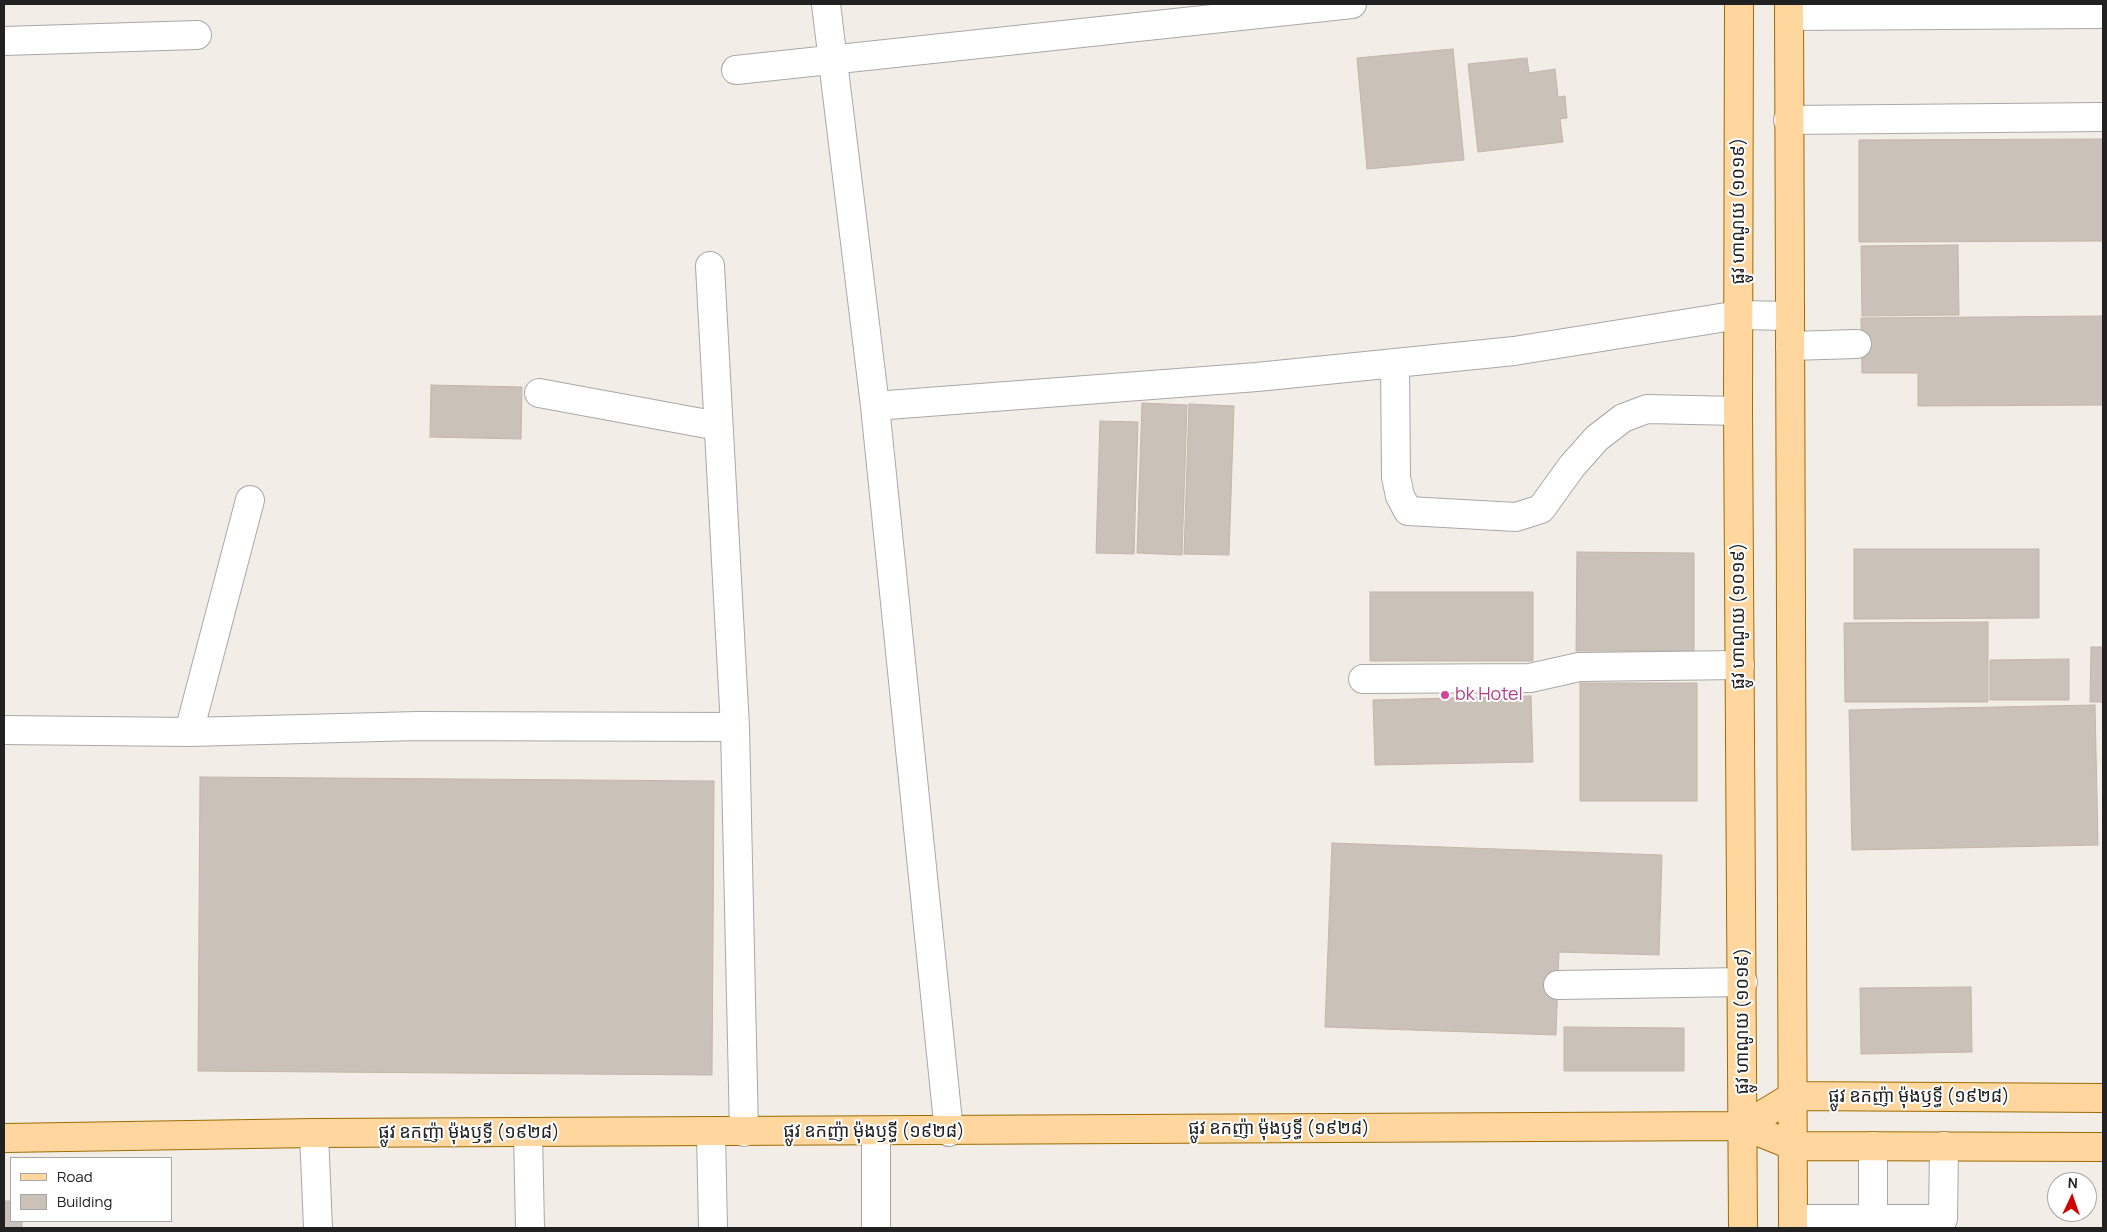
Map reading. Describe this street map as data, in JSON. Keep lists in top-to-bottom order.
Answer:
{
  "streets": {
    "main road": ["ផ្លូវ ហាណូយ (១០១៩)", "ផ្លូវ ឧកញ៉ា ម៉ុងឫទ្ធី (១៩២៨)"]
  },
  "crossings": [
    ["ផ្លូវ ហាណូយ (១០១៩)", "ផ្លូវ ឧកញ៉ា ម៉ុងឫទ្ធី (១៩២៨)"]
  ],
  "places": ["bk Hotel"],
  "legend": ["Road", "Building"],
  "north": "top"
}
